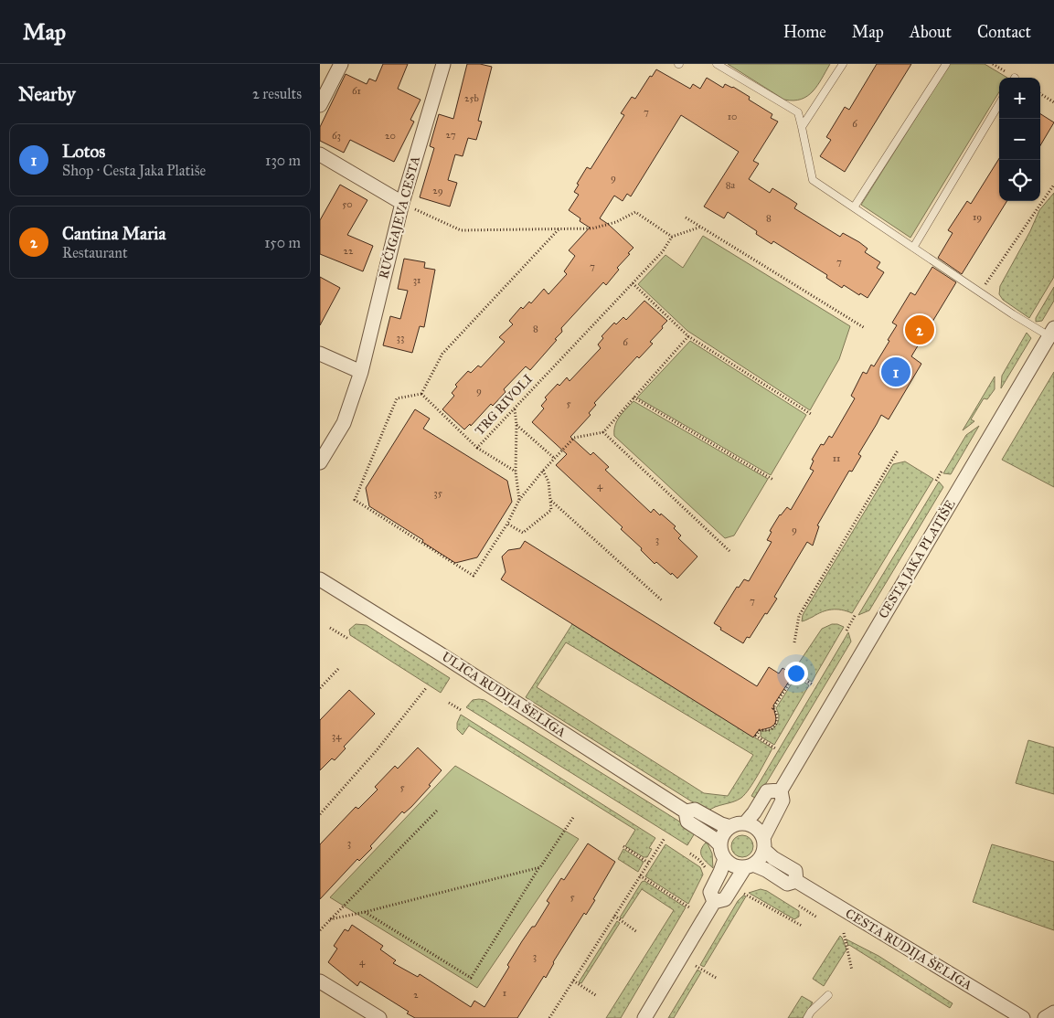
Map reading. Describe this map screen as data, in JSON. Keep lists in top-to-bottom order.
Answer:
{
  "streets": {
    "street": [
      "RUČIGAJEVA CESTA",
      "CESTA JAKA PLATIŠE",
      "ULICA RUDIJA ŠELIGA",
      "CESTA RUDIJA ŠELIGA"
    ],
    "path": ["TRG RIVOLI"]
  },
  "crossings": [
    ["CESTA JAKA PLATIŠE", "ULICA RUDIJA ŠELIGA"],
    ["CESTA JAKA PLATIŠE", "CESTA RUDIJA ŠELIGA"],
    ["ULICA RUDIJA ŠELIGA", "CESTA RUDIJA ŠELIGA"]
  ],
  "house_numbers": [
    "61",
    "25b",
    "7",
    "10",
    "6",
    "27",
    "63",
    "20",
    "9",
    "8a",
    "29",
    "50",
    "19",
    "8",
    "22",
    "7",
    "7",
    "31",
    "8",
    "33",
    "6",
    "9",
    "5",
    "11",
    "4",
    "35",
    "9",
    "3",
    "7",
    "34",
    "5",
    "3",
    "5",
    "3",
    "4",
    "1",
    "2"
  ],
  "page": {
    "header": "Map",
    "nav": [
      "Home",
      "Map",
      "About",
      "Contact"
    ],
    "heading": ["Nearby", "2 results"],
    "map_buttons": ["+", "−"],
    "list": [
      {
        "mark": "1",
        "name": "Lotos",
        "note": "Shop · Cesta Jaka Platiše",
        "value": "130 m"
      },
      {
        "mark": "2",
        "name": "Cantina Maria",
        "note": "Restaurant",
        "value": "150 m"
      }
    ],
    "pins": ["2", "1"]
  }
}
